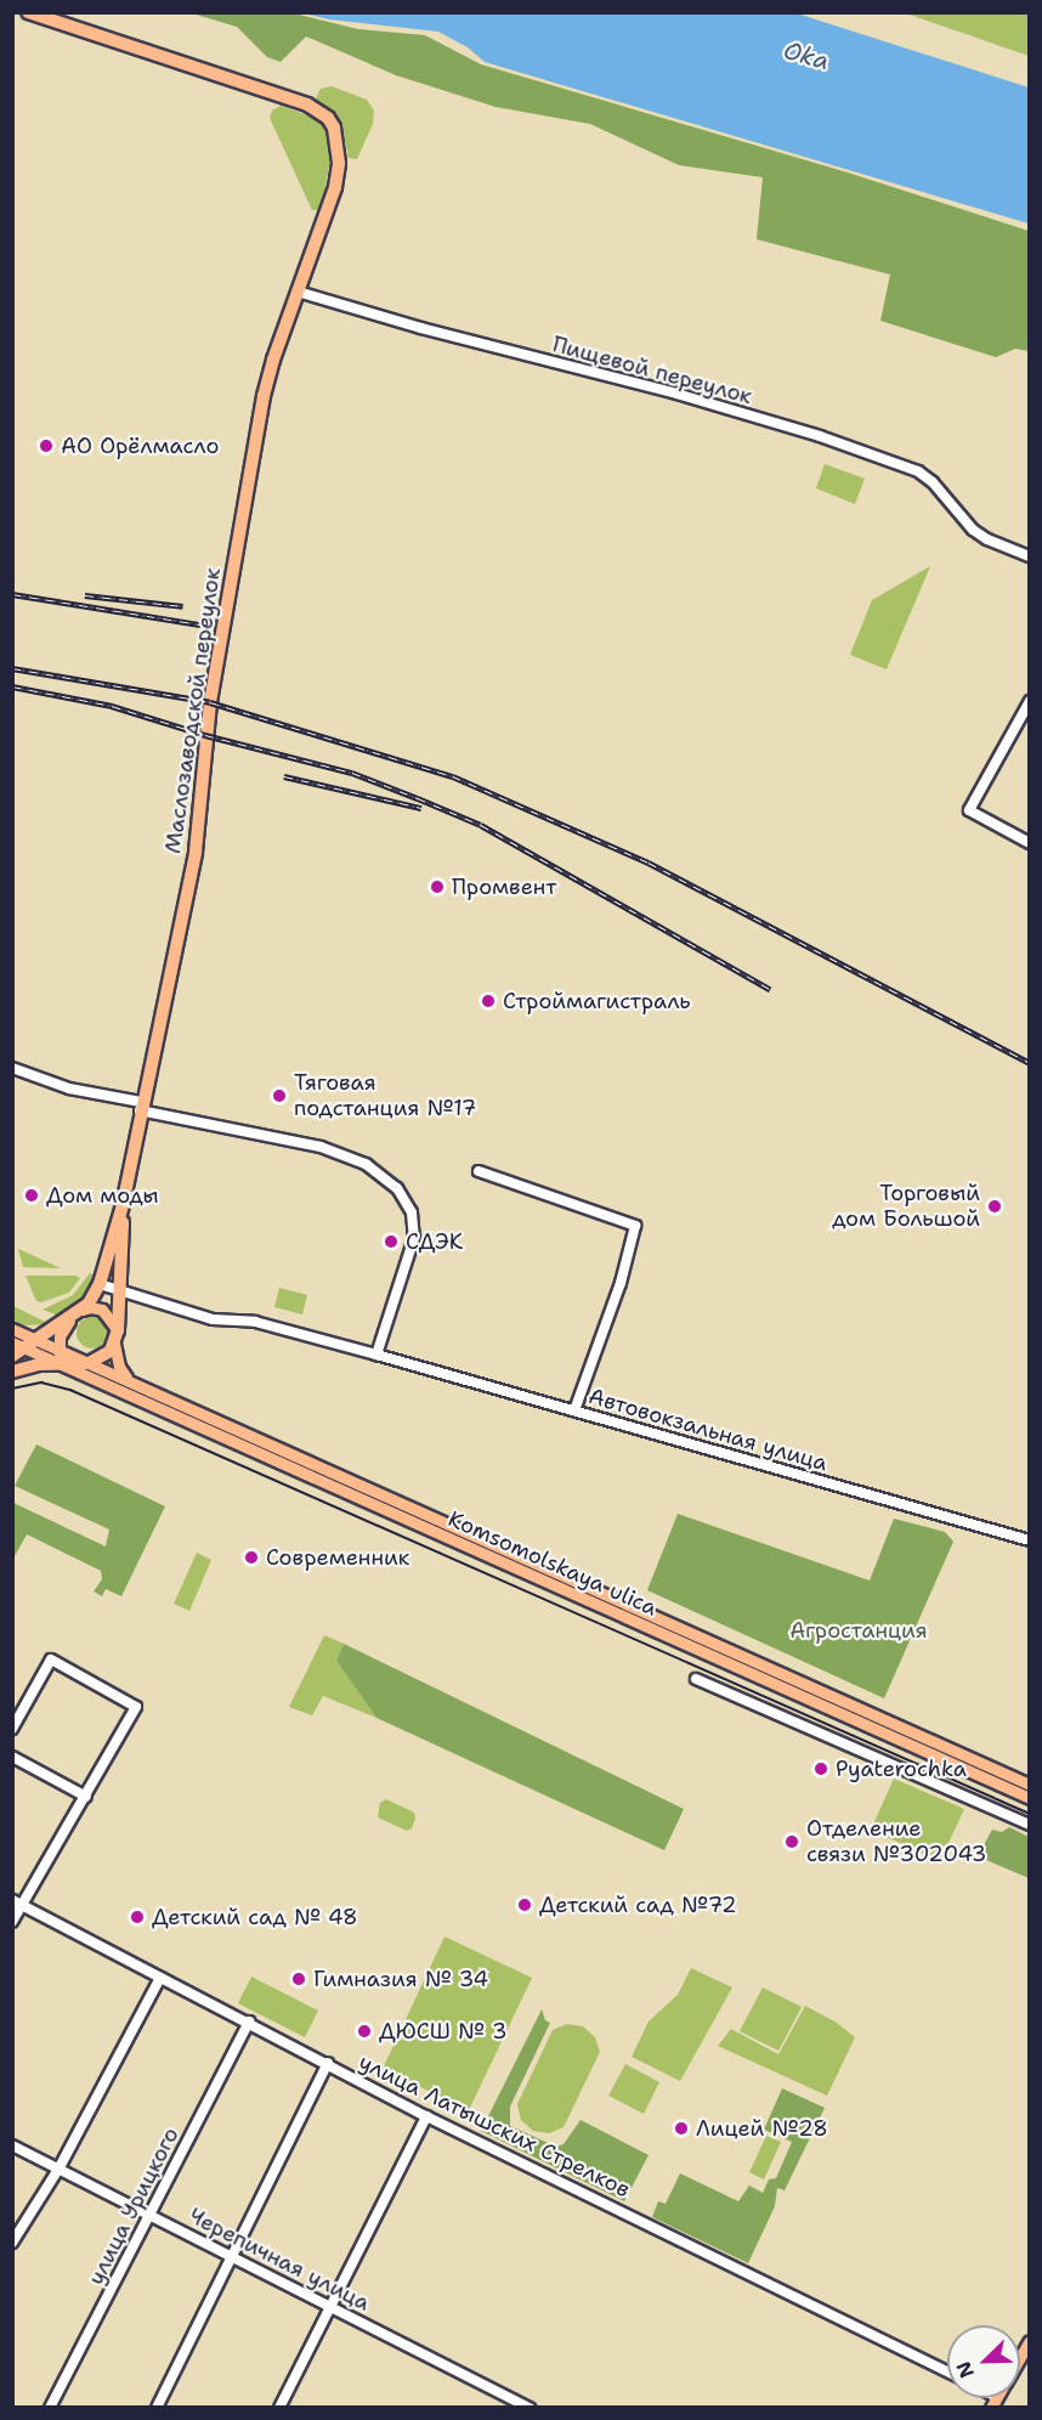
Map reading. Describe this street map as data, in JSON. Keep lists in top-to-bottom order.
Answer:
{
  "streets": {
    "highway": ["Маслозаводской переулок", "Komsomolskaya ulica"],
    "street": [
      "Пищевой переулок",
      "Автовокзальная улица",
      "улица Латышских Стрелков",
      "улица Урицкого",
      "Черепичная улица"
    ]
  },
  "crossings": [
    ["Пищевой переулок", "Маслозаводской переулок"],
    ["Маслозаводской переулок", "Автовокзальная улица"],
    ["Маслозаводской переулок", "Komsomolskaya ulica"],
    ["улица Латышских Стрелков", "улица Урицкого"],
    ["улица Урицкого", "Черепичная улица"]
  ],
  "water": ["Oka"],
  "parks": ["Агростанция"],
  "places": [
    "АО Орёлмасло",
    "Промвент",
    "Строймагистраль",
    "Тяговая подстанция №17",
    "Дом моды",
    "Торговый дом Большой",
    "СДЭК",
    "Современник",
    "Pyaterochka",
    "Отделение связи №302043",
    "Детский сад №72",
    "Детский сад № 48",
    "Гимназия № 34",
    "ДЮСШ № 3",
    "Лицей №28"
  ],
  "north": "bottom left"
}
